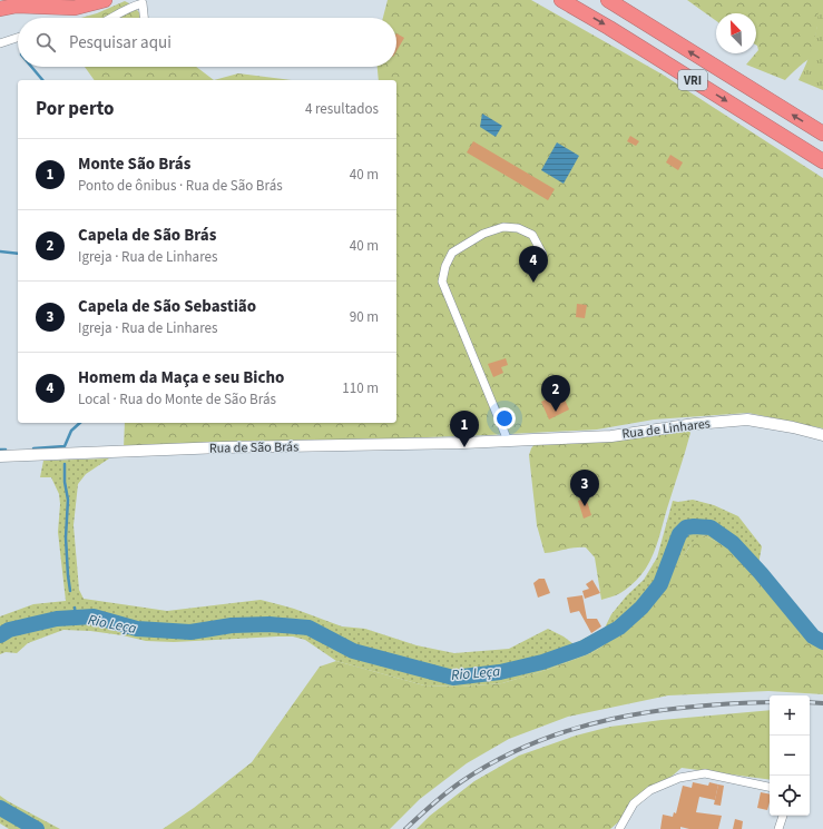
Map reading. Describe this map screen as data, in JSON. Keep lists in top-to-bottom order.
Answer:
{
  "streets": {
    "highway": ["VRI"],
    "main road": ["Rua de Linhares", "Rua de São Brás"]
  },
  "crossings": [
    ["Rua de Linhares", "Rua de São Brás"]
  ],
  "water": ["Rio Leça"],
  "north": "top left",
  "page": {
    "search": "Pesquisar aqui",
    "heading": ["Por perto", "4 resultados"],
    "list": [
      {
        "mark": "1",
        "name": "Monte São Brás",
        "note": "Ponto de ônibus · Rua de São Brás",
        "value": "40 m"
      },
      {
        "mark": "2",
        "name": "Capela de São Brás",
        "note": "Igreja · Rua de Linhares",
        "value": "40 m"
      },
      {
        "mark": "3",
        "name": "Capela de São Sebastião",
        "note": "Igreja · Rua de Linhares",
        "value": "90 m"
      },
      {
        "mark": "4",
        "name": "Homem da Maça e seu Bicho",
        "note": "Local · Rua do Monte de São Brás",
        "value": "110 m"
      }
    ],
    "pins": [
      "4",
      "2",
      "1",
      "3"
    ],
    "map_buttons": ["+", "−"]
  }
}
